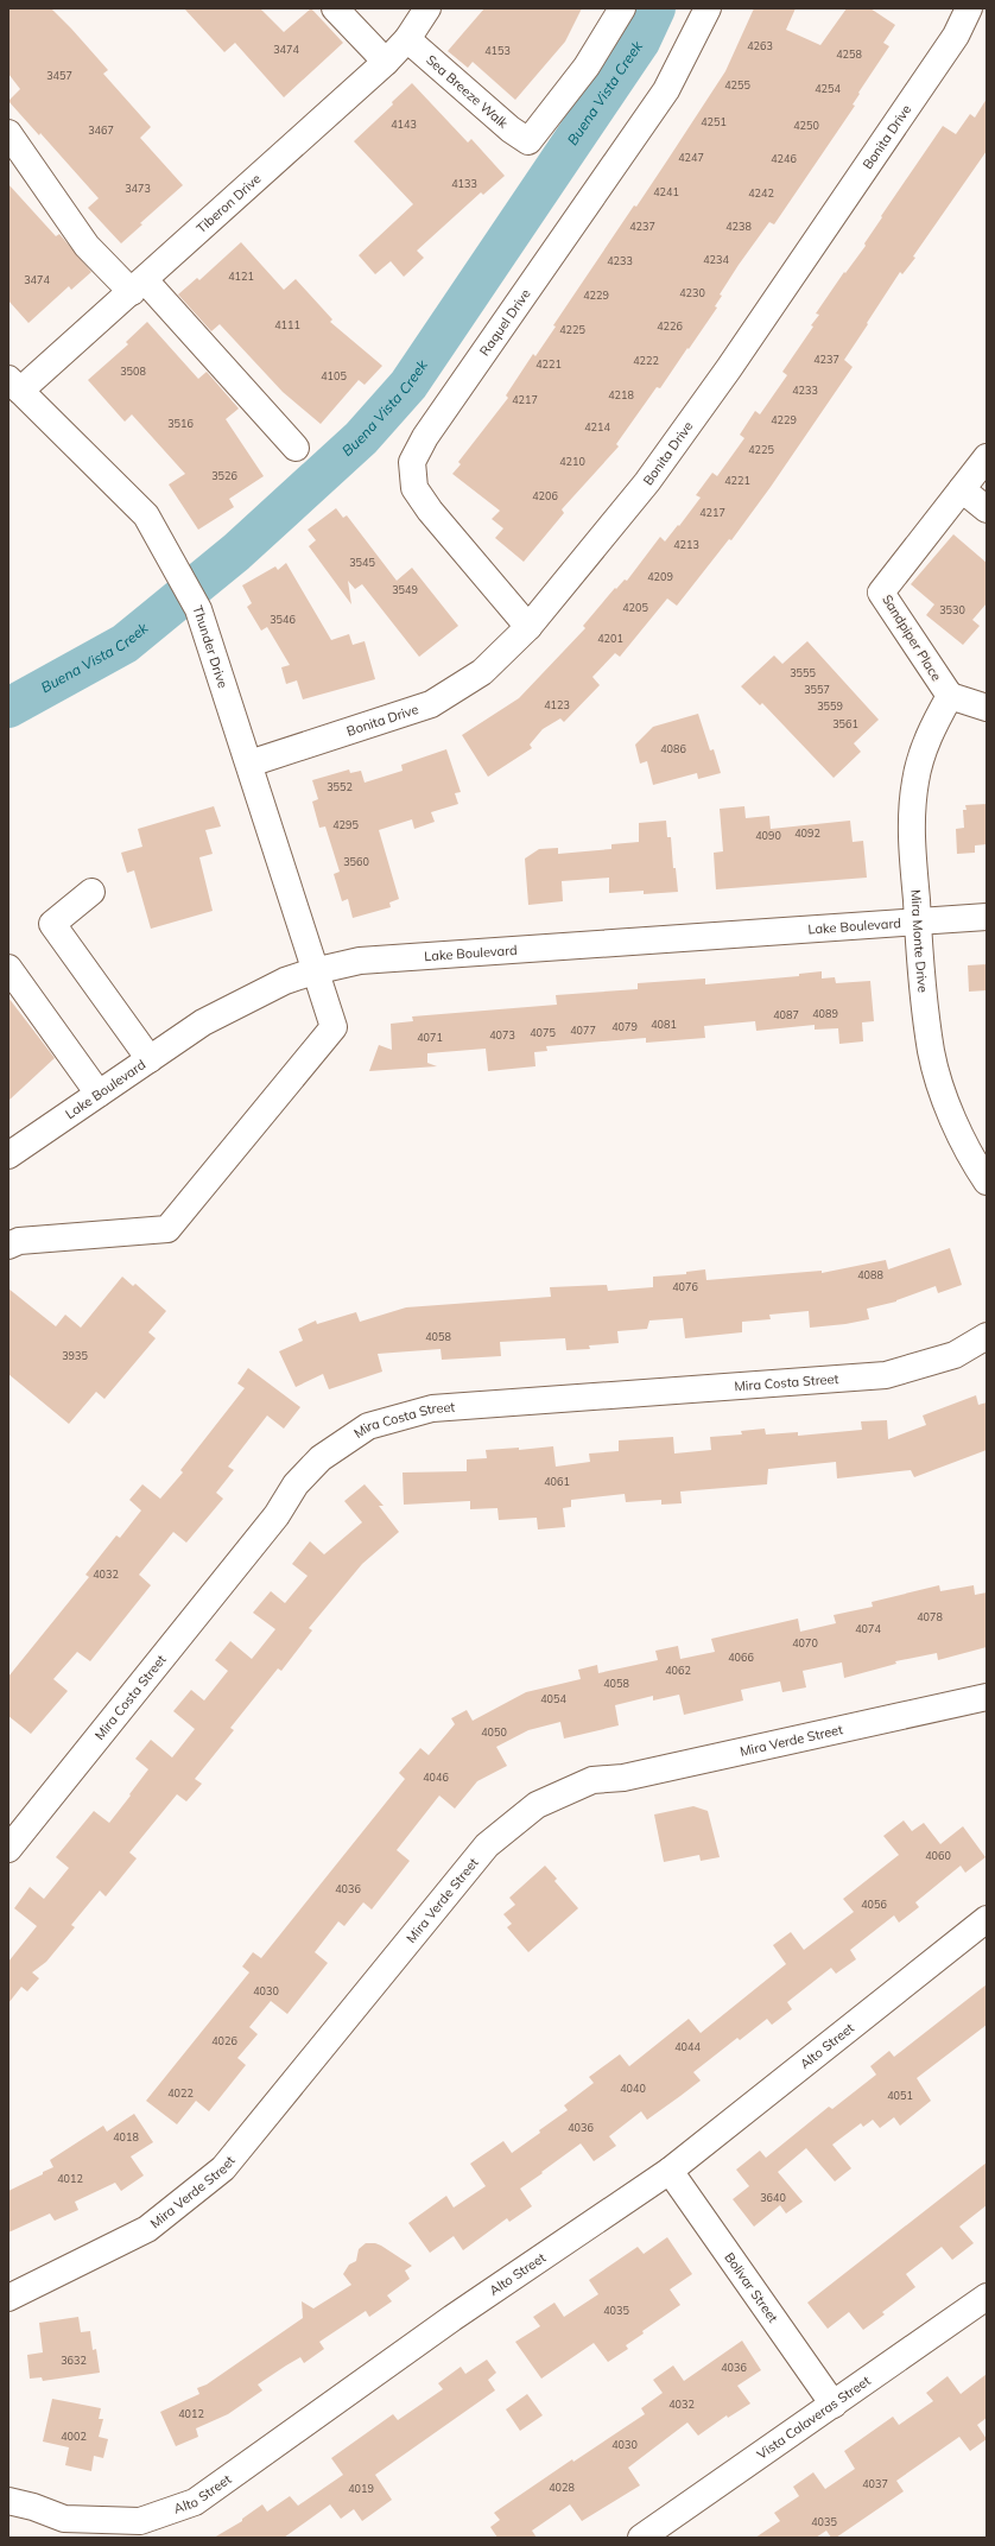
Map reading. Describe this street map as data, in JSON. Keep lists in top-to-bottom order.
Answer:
{
  "streets": {
    "street": [
      "Sea Breeze Walk",
      "Bonita Drive",
      "Tiberon Drive",
      "Raquel Drive",
      "Sandpiper Place",
      "Thunder Drive",
      "Lake Boulevard",
      "Mira Monte Drive",
      "Mira Costa Street",
      "Mira Verde Street",
      "Alto Street",
      "Bolivar Street",
      "Vista Calaveras Street"
    ]
  },
  "crossings": [
    ["Sea Breeze Walk", "Tiberon Drive"],
    ["Bonita Drive", "Raquel Drive"],
    ["Bonita Drive", "Thunder Drive"],
    ["Tiberon Drive", "Thunder Drive"],
    ["Sandpiper Place", "Mira Monte Drive"],
    ["Thunder Drive", "Lake Boulevard"],
    ["Lake Boulevard", "Mira Monte Drive"],
    ["Alto Street", "Bolivar Street"],
    ["Bolivar Street", "Vista Calaveras Street"]
  ],
  "water": ["Buena Vista Creek"],
  "house_numbers": [
    "4263",
    "3474",
    "4153",
    "4258",
    "3457",
    "4255",
    "4254",
    "4251",
    "4143",
    "4250",
    "3467",
    "4247",
    "4246",
    "4133",
    "3473",
    "4241",
    "4242",
    "4237",
    "4238",
    "4234",
    "4233",
    "4121",
    "3474",
    "4230",
    "4229",
    "4111",
    "4226",
    "4225",
    "4237",
    "4222",
    "4221",
    "3508",
    "4105",
    "4233",
    "4218",
    "4217",
    "4229",
    "3516",
    "4214",
    "4225",
    "4210",
    "3526",
    "4221",
    "4206",
    "4217",
    "4213",
    "3545",
    "4209",
    "3549",
    "4205",
    "3530",
    "3546",
    "4201",
    "3555",
    "3557",
    "4123",
    "3559",
    "3561",
    "4086",
    "3552",
    "4295",
    "4092",
    "4090",
    "3560",
    "4089",
    "4087",
    "4081",
    "4079",
    "4077",
    "4075",
    "4073",
    "4071",
    "4088",
    "4076",
    "4058",
    "3935",
    "4061",
    "4032",
    "4078",
    "4074",
    "4070",
    "4066",
    "4062",
    "4058",
    "4054",
    "4050",
    "4046",
    "4060",
    "4036",
    "4056",
    "4030",
    "4026",
    "4044",
    "4040",
    "4022",
    "4051",
    "4036",
    "4018",
    "4012",
    "3640",
    "4035",
    "3632",
    "4036",
    "4032",
    "4012",
    "4002",
    "4030",
    "4037",
    "4028",
    "4019",
    "4035"
  ]
}
